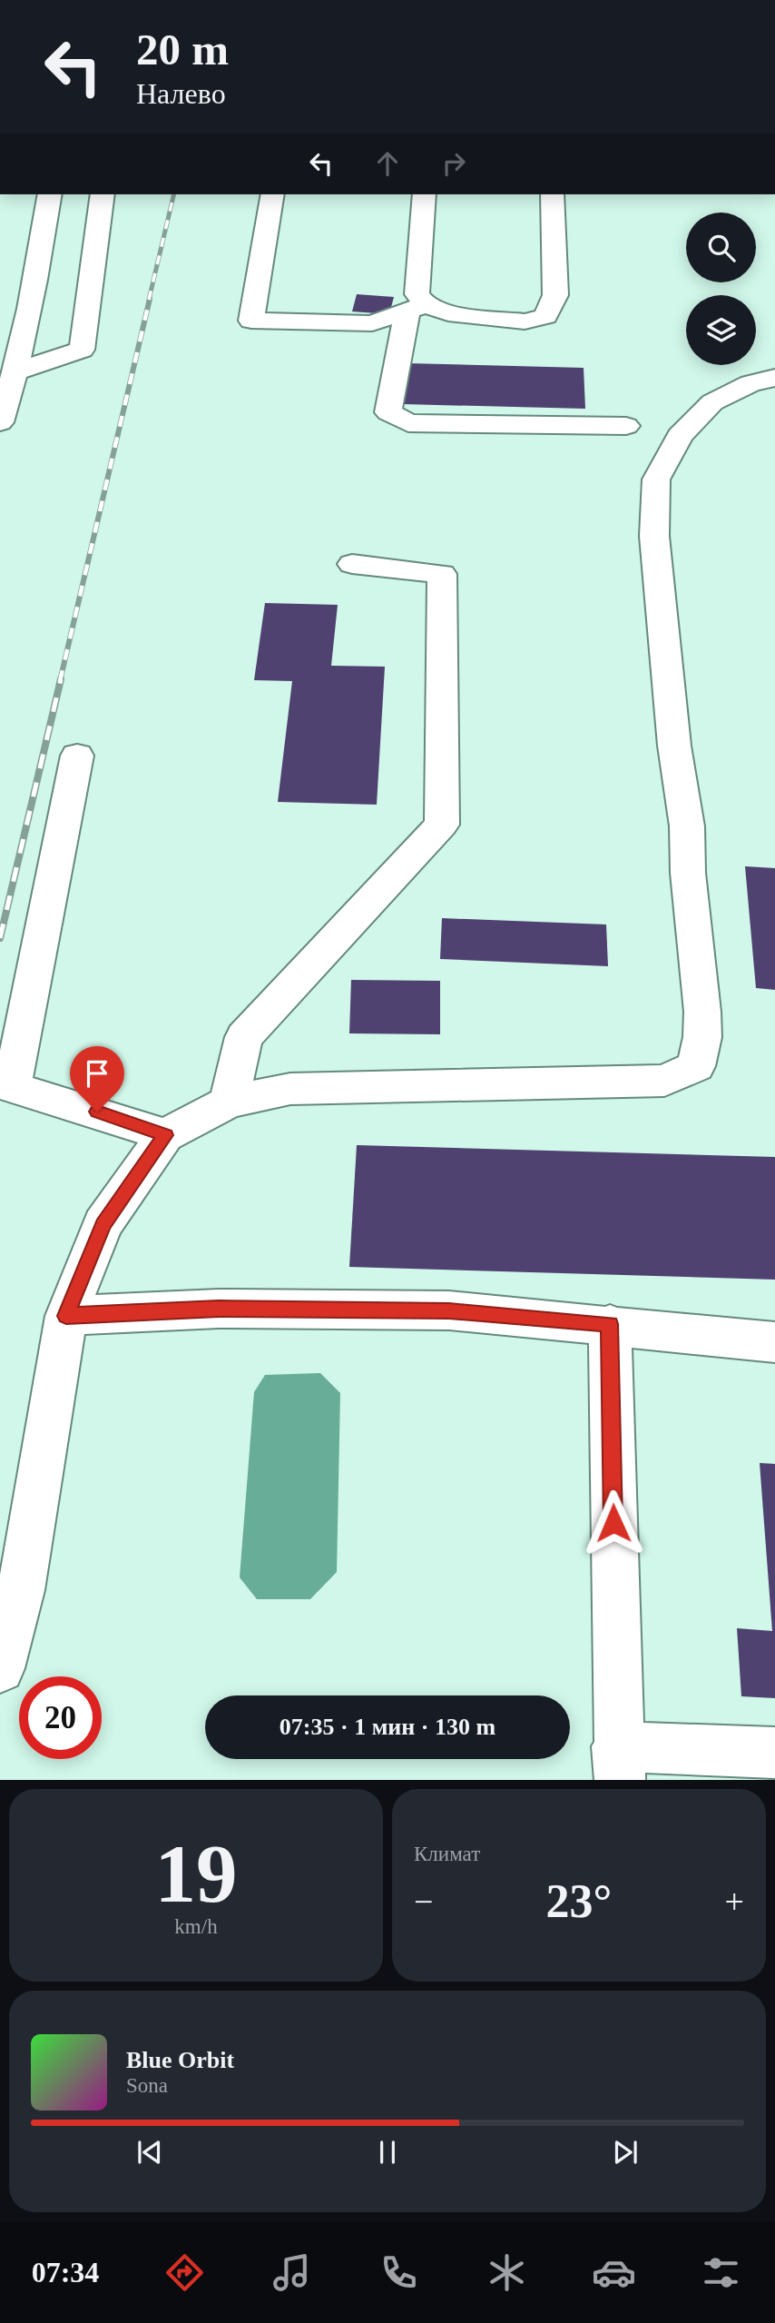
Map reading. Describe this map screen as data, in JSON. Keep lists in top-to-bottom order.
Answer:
{
  "page": {
    "turn": ["20 m", "Налево"],
    "limit": "20",
    "trip": "07:35 · 1 мин · 130 m",
    "tile": [
      ["19", "km/h"],
      "Климат"
    ],
    "heat": ["−", "23°", "+"],
    "song": ["Blue Orbit", "Sona"],
    "tabs": "07:34"
  }
}
